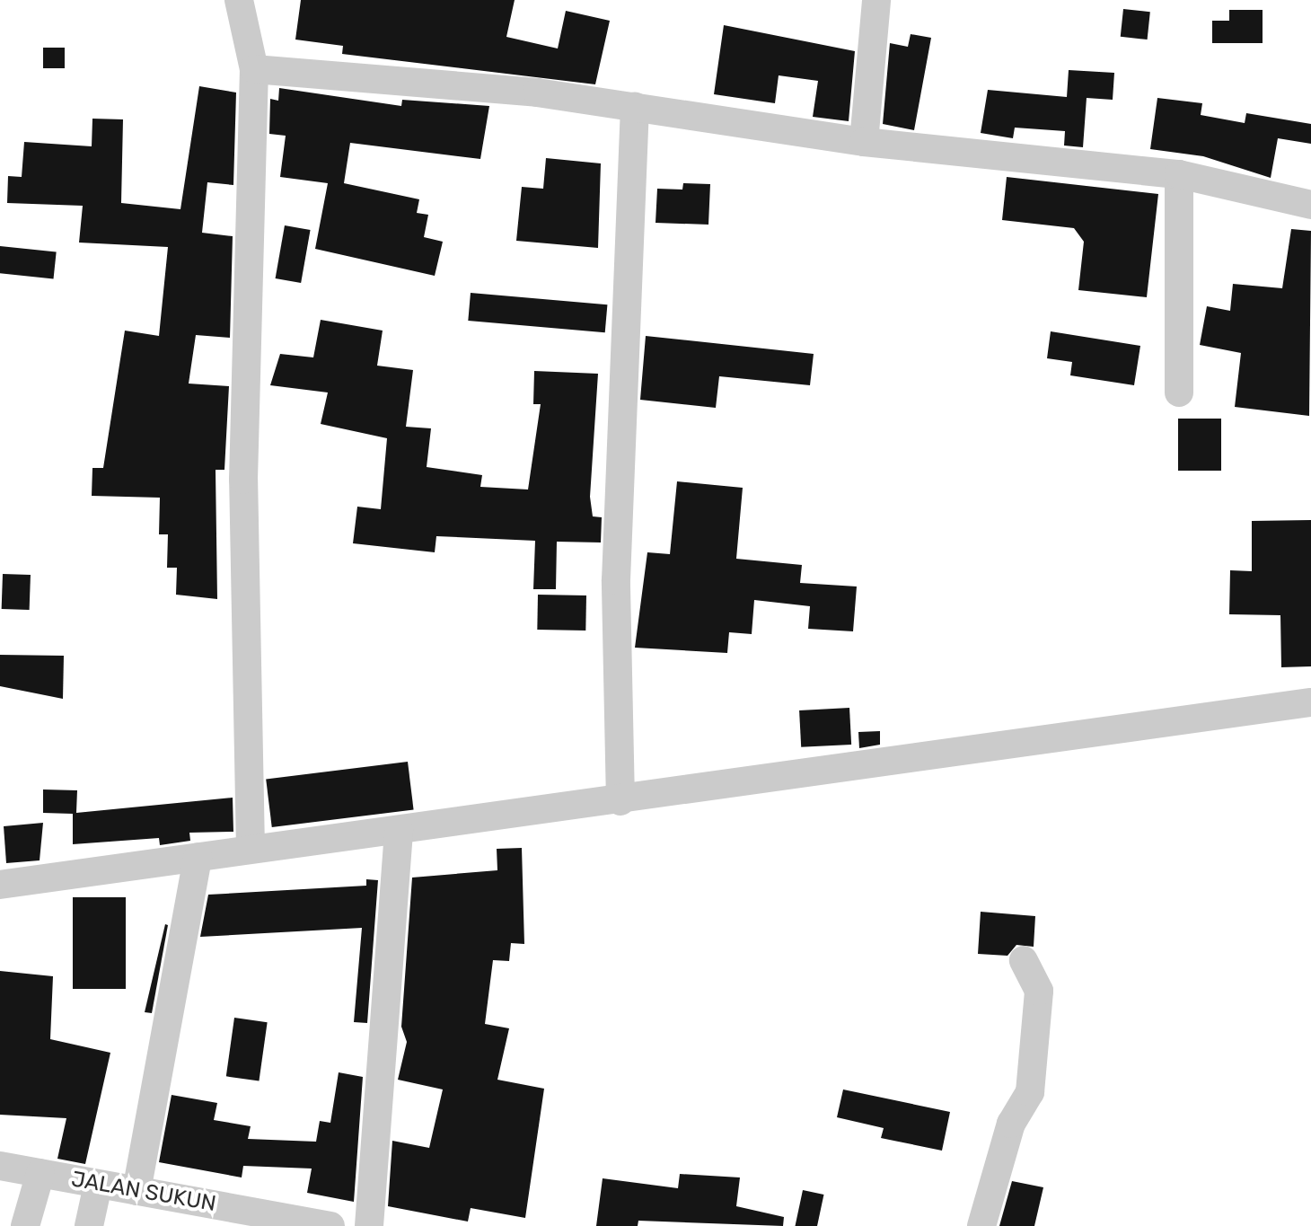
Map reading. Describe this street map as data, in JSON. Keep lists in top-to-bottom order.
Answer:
{
  "streets": {
    "street": ["JALAN SUKUN"]
  }
}
